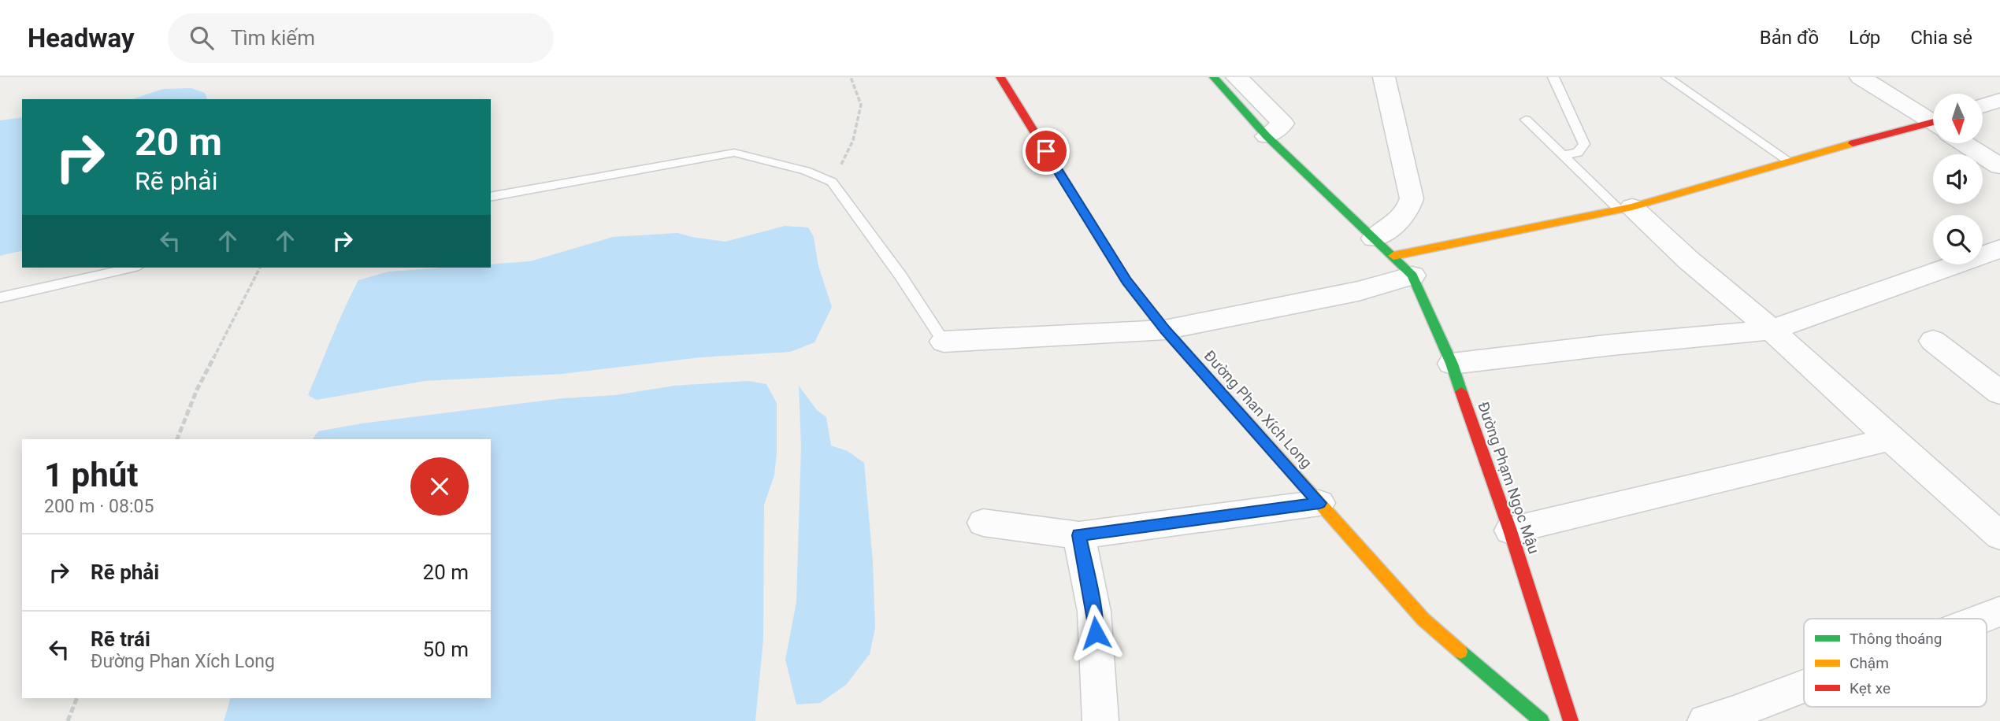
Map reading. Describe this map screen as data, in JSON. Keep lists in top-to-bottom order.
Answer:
{
  "streets": {
    "street": ["Đường Phan Xích Long", "Đường Phạm Ngọc Mậu"]
  },
  "legend": ["Thông thoáng", "Chậm", "Kẹt xe"],
  "north": "bottom",
  "page": {
    "header": "Headway",
    "search": "Tìm kiếm",
    "nav": ["Bản đồ", "Lớp", "Chia sẻ"],
    "turn": ["20 m", "Rẽ phải"],
    "heading": ["1 phút", "200 m · 08:05"],
    "list": [
      {
        "name": "Rẽ phải",
        "value": "20 m"
      },
      {
        "name": "Rẽ trái",
        "note": "Đường Phan Xích Long",
        "value": "50 m"
      }
    ]
  }
}
